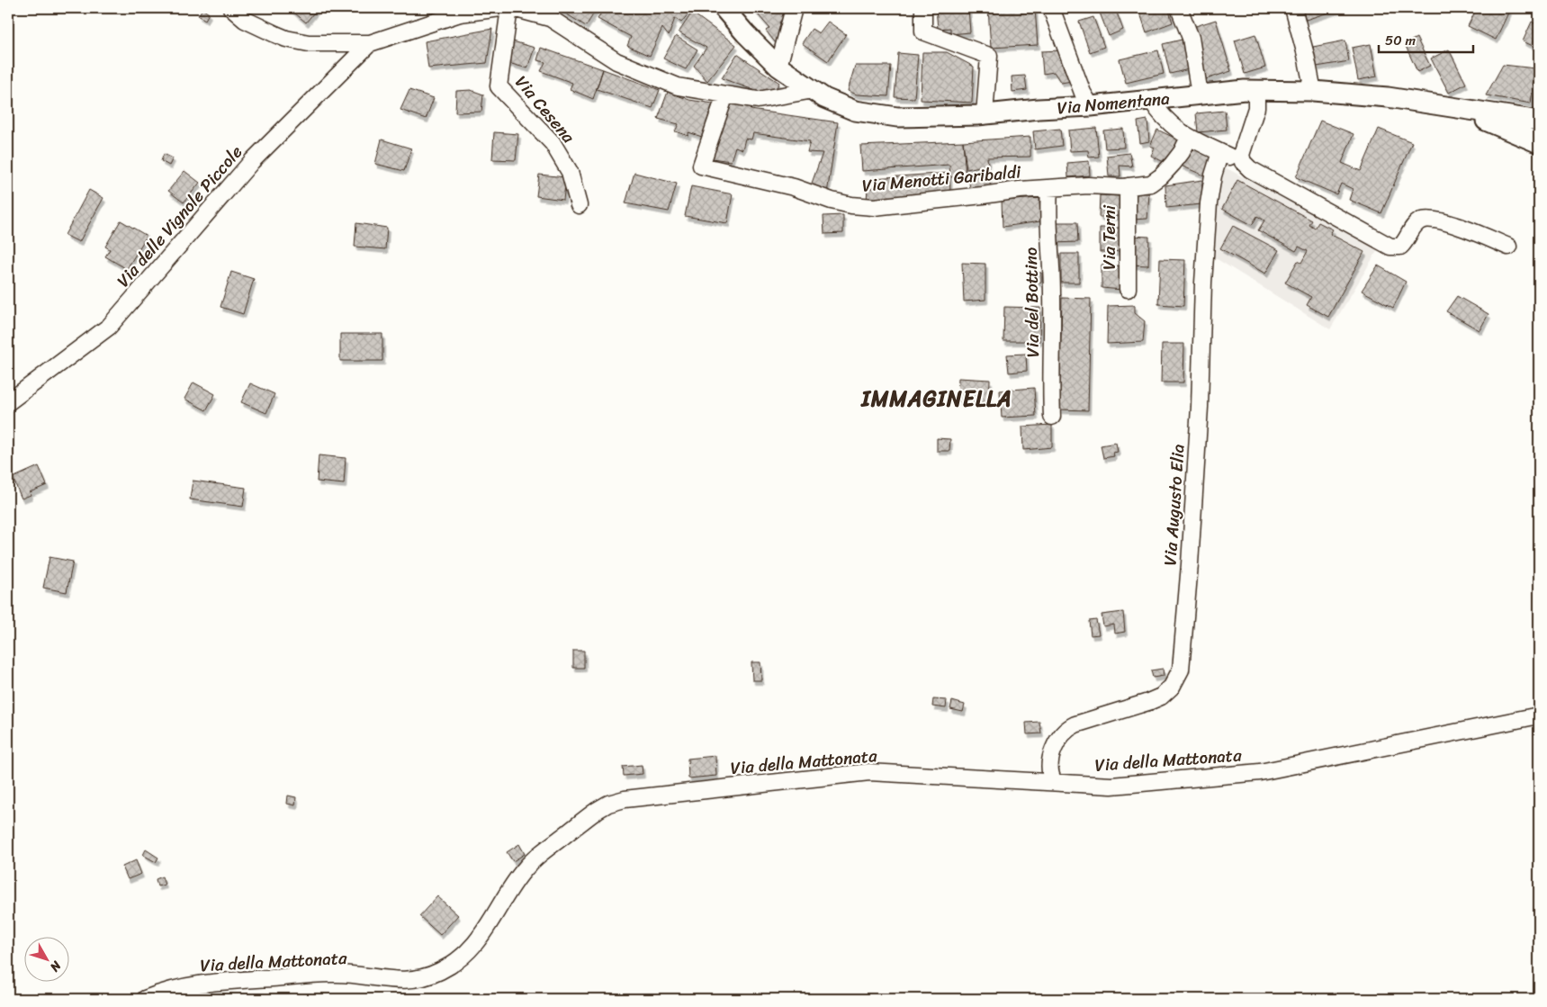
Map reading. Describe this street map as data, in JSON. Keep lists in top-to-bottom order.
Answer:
{
  "streets": {
    "main road": ["Via Nomentana"],
    "street": [
      "Via Cesena",
      "Via Menotti Garibaldi",
      "Via delle Vignole Piccole",
      "Via Terni",
      "Via del Bottino",
      "Via Augusto Elia",
      "Via della Mattonata"
    ]
  },
  "crossings": [
    ["Via Menotti Garibaldi", "Via Terni"],
    ["Via Menotti Garibaldi", "Via del Bottino"],
    ["Via Augusto Elia", "Via della Mattonata"]
  ],
  "districts": ["IMMAGINELLA"],
  "scale_bar": "50 m",
  "north": "bottom right"
}
